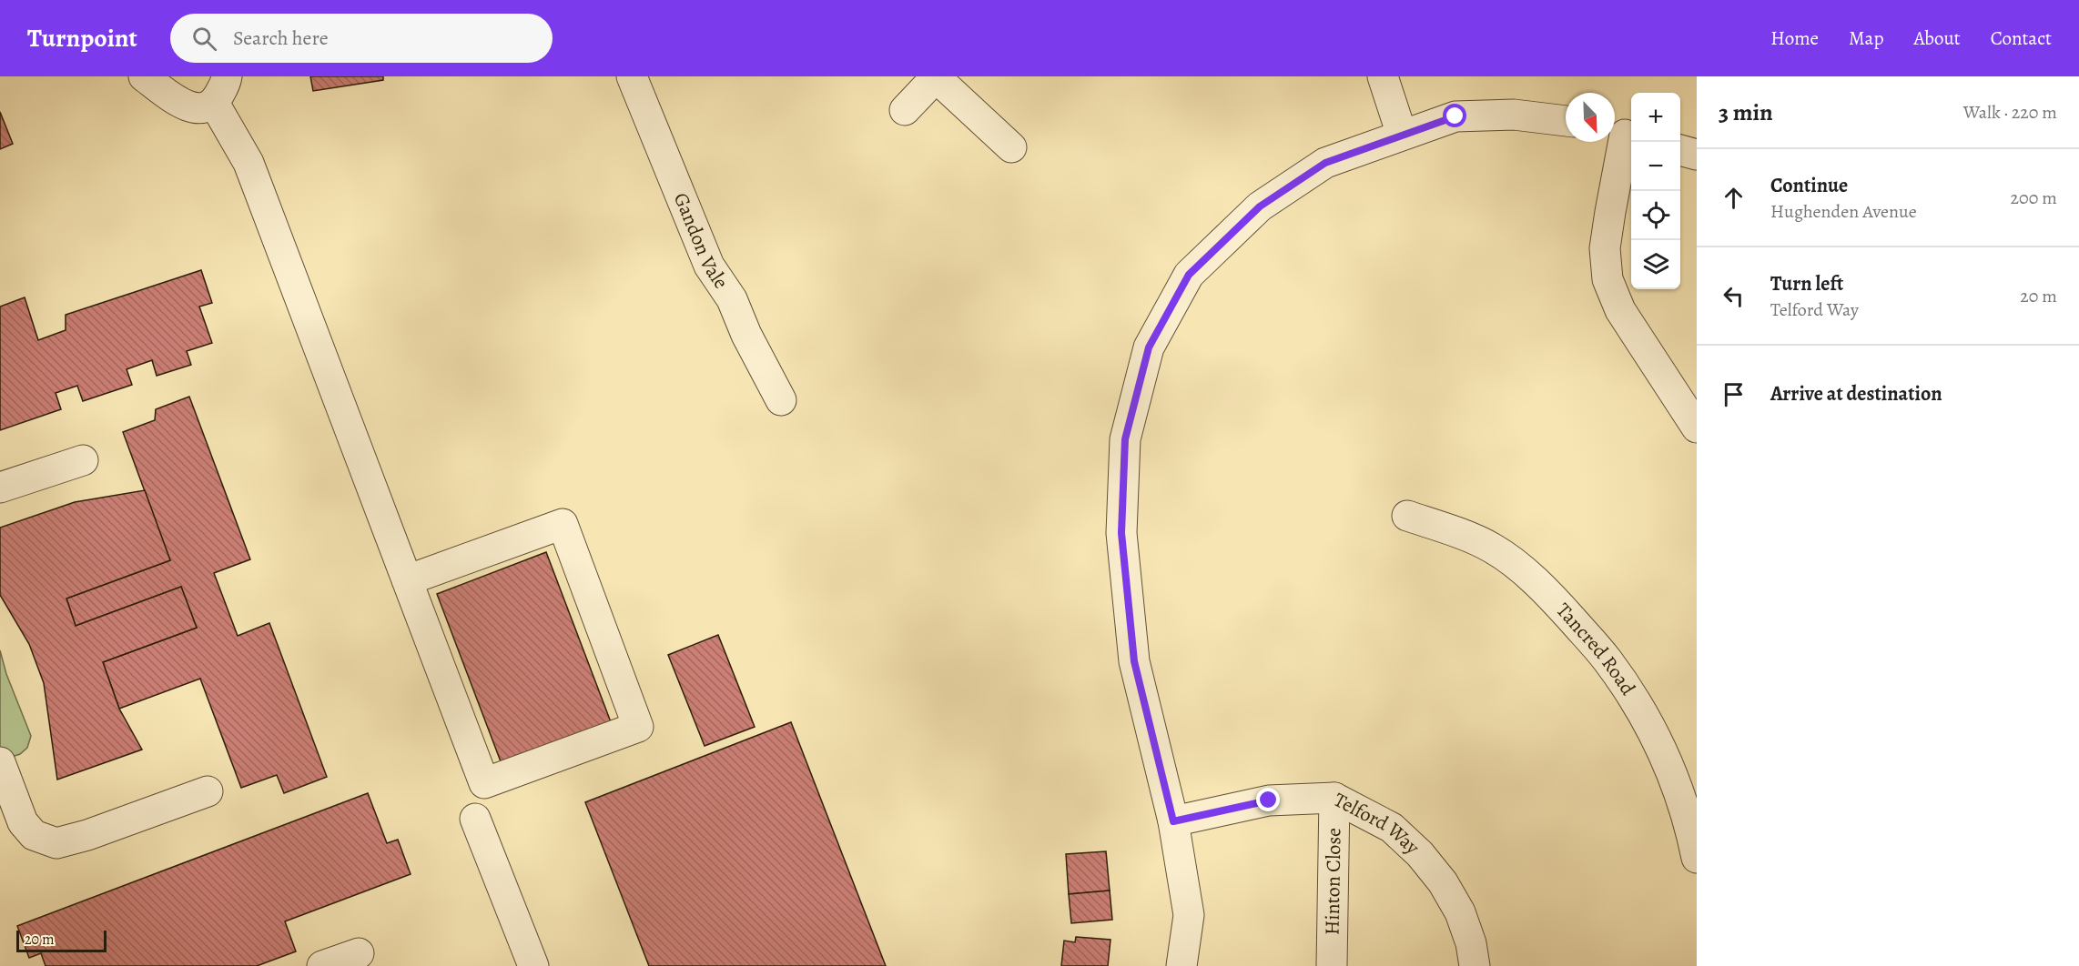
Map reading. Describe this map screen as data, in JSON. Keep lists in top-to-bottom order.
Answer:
{
  "streets": {
    "street": [
      "Gandon Vale",
      "Tancred Road",
      "Telford Way",
      "Hinton Close"
    ]
  },
  "crossings": [
    ["Telford Way", "Hinton Close"]
  ],
  "scale_bar": "20 m",
  "north": "bottom right",
  "page": {
    "header": "Turnpoint",
    "search": "Search here",
    "nav": [
      "Home",
      "Map",
      "About",
      "Contact"
    ],
    "heading": ["3 min", "Walk · 220 m"],
    "map_buttons": ["+", "−"],
    "list": [
      ["Continue", "Hughenden Avenue", "200 m"],
      ["Turn left", "Telford Way", "20 m"],
      "Arrive at destination"
    ],
    "scale": "20 m"
  }
}
